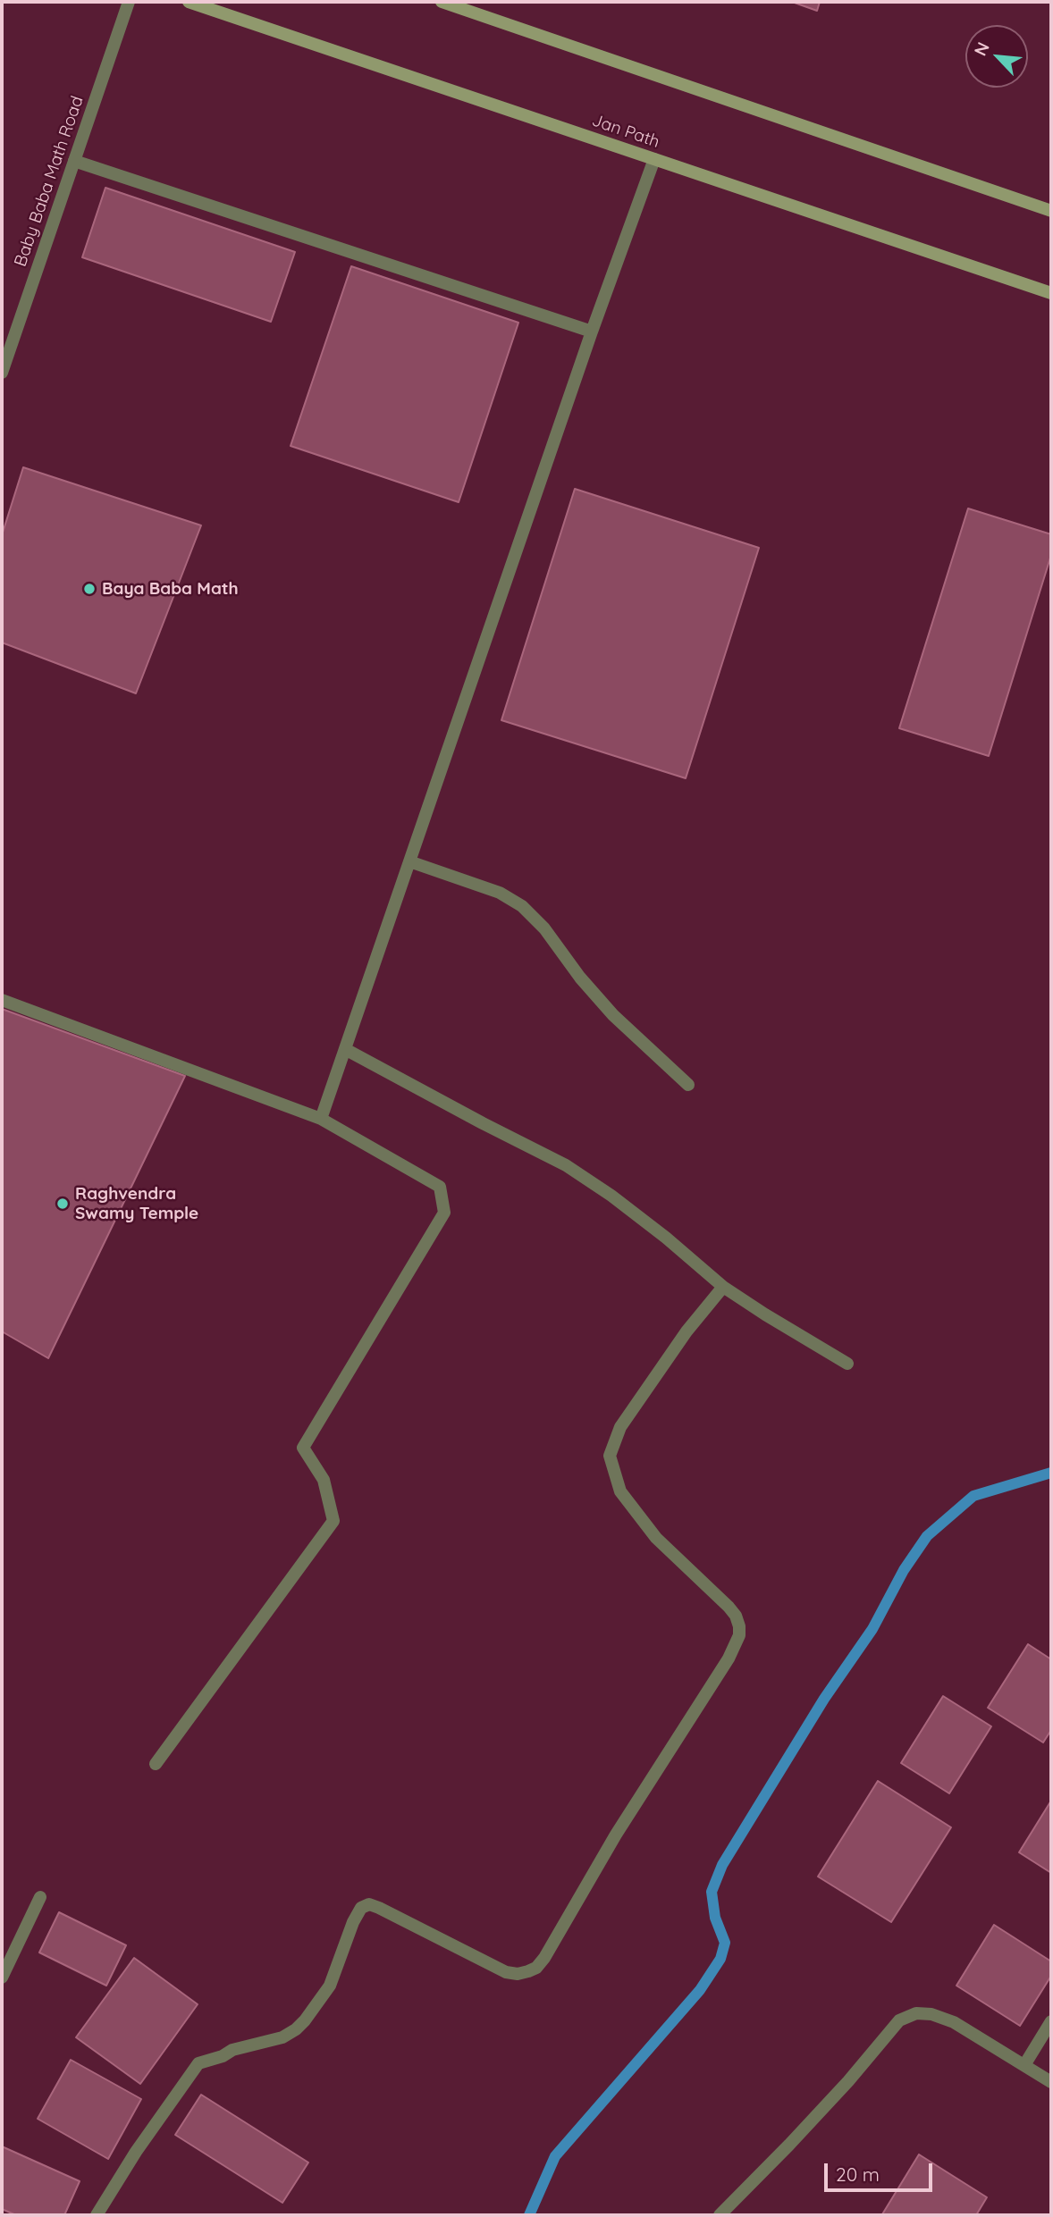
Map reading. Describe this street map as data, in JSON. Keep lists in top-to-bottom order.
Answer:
{
  "streets": {
    "main road": ["Jan Path"],
    "street": ["Baby Baba Math Road"]
  },
  "places": ["Baya Baba Math", "Raghvendra Swamy Temple"],
  "scale_bar": "20 m",
  "north": "top left"
}
